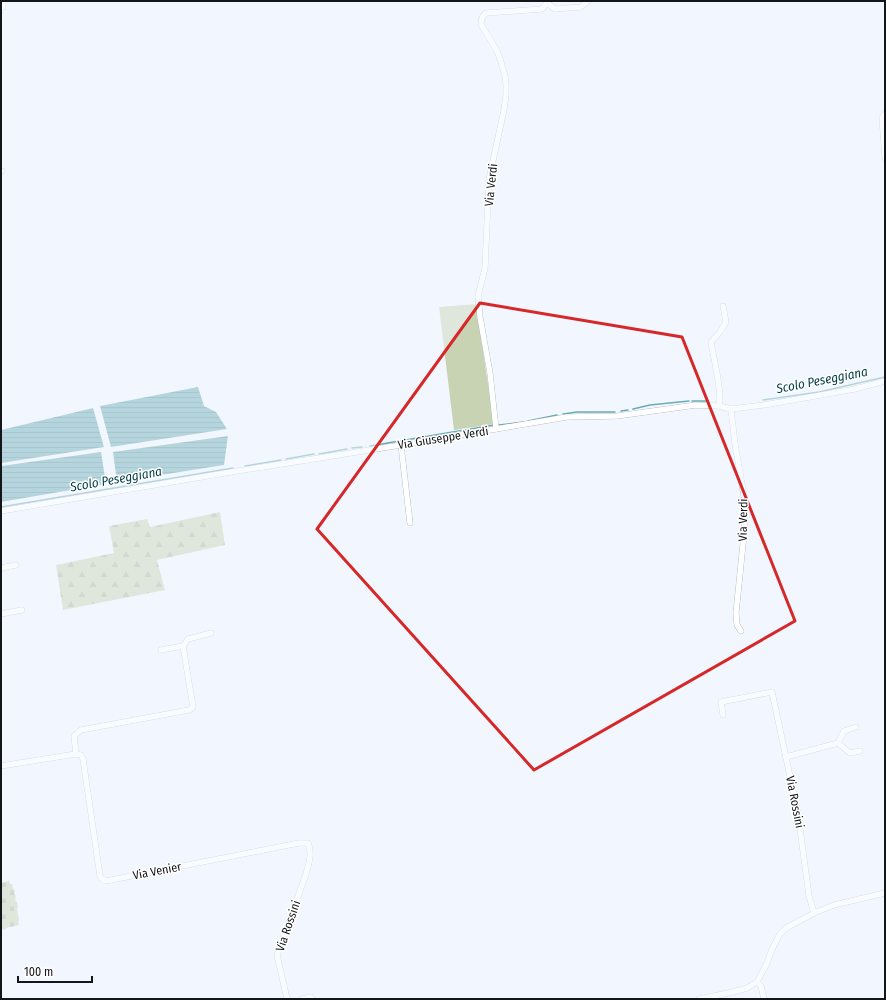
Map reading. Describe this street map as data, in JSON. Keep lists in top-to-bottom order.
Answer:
{
  "streets": {
    "street": [
      "Via Verdi",
      "Via Giuseppe Verdi",
      "Via Rossini",
      "Via Venier"
    ]
  },
  "crossings": [
    ["Via Verdi", "Via Giuseppe Verdi"],
    ["Via Rossini", "Via Venier"]
  ],
  "water": ["Scolo Peseggiana"],
  "scale_bar": "100 m"
}
